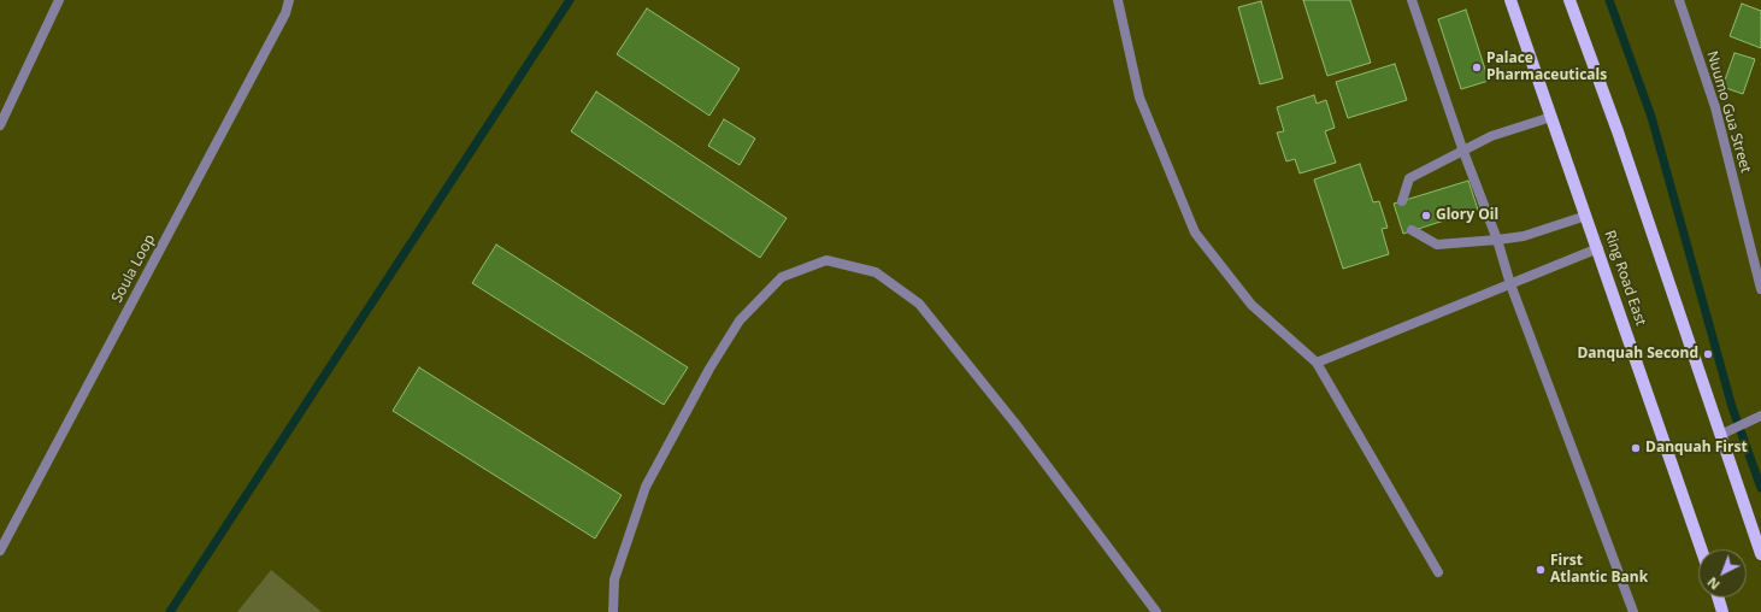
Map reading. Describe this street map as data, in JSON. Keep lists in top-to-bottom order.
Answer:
{
  "streets": {
    "main road": ["Ring Road East"],
    "street": ["Nuumo Gua Street", "Soula Loop"]
  },
  "places": [
    "Palace Pharmaceuticals",
    "Glory Oil",
    "Danquah Second",
    "Danquah First",
    "First Atlantic Bank"
  ],
  "north": "bottom left"
}
